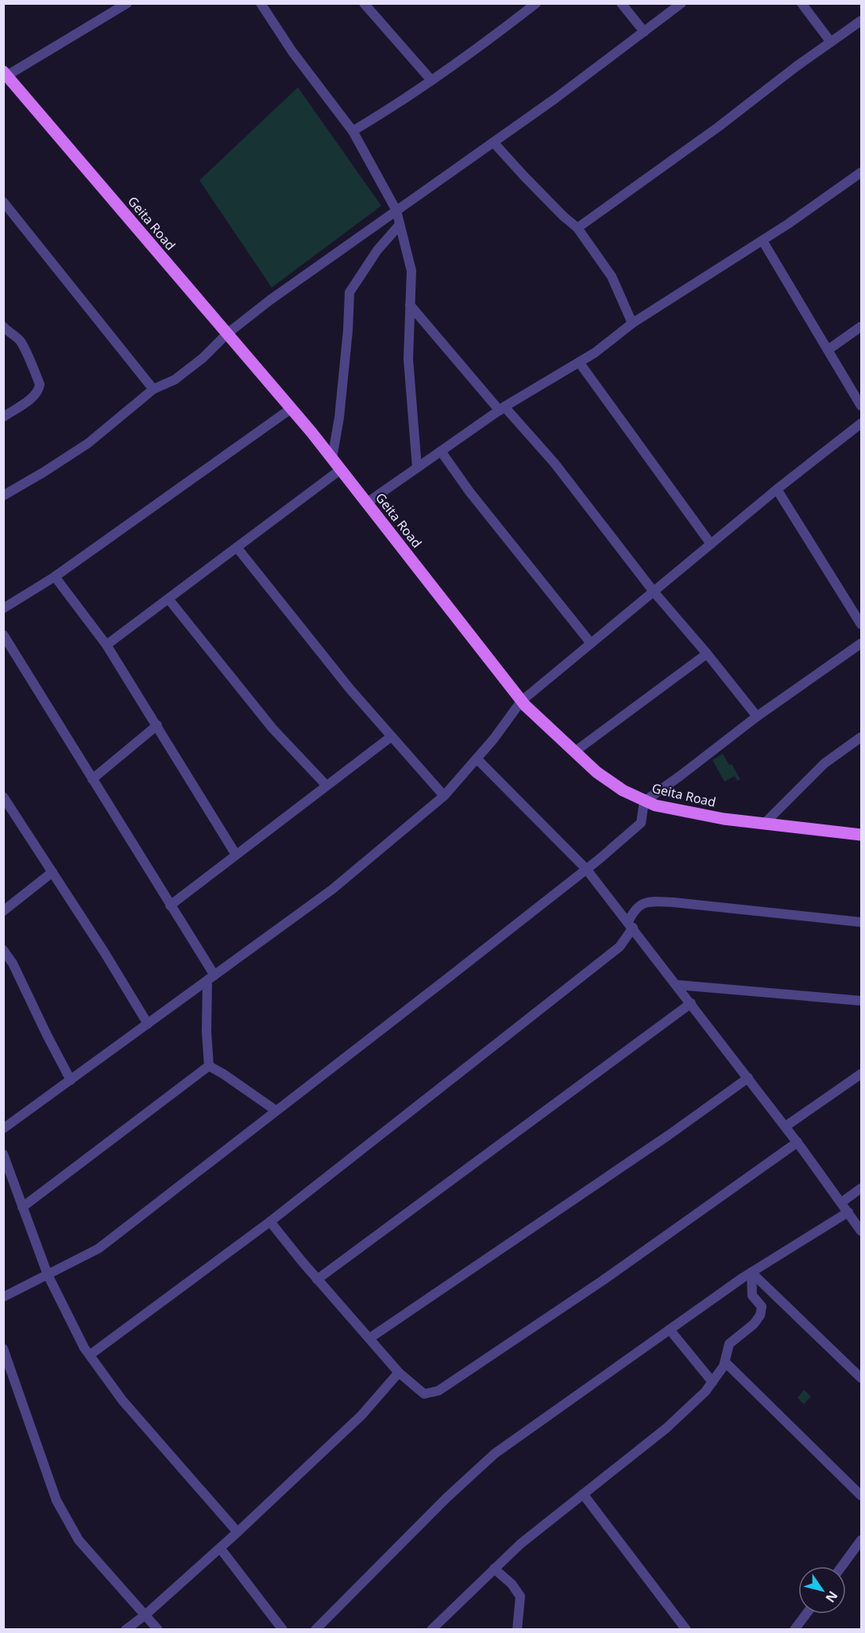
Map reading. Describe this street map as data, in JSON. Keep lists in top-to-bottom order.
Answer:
{
  "streets": {
    "main road": ["Geita Road"]
  },
  "north": "bottom right"
}
